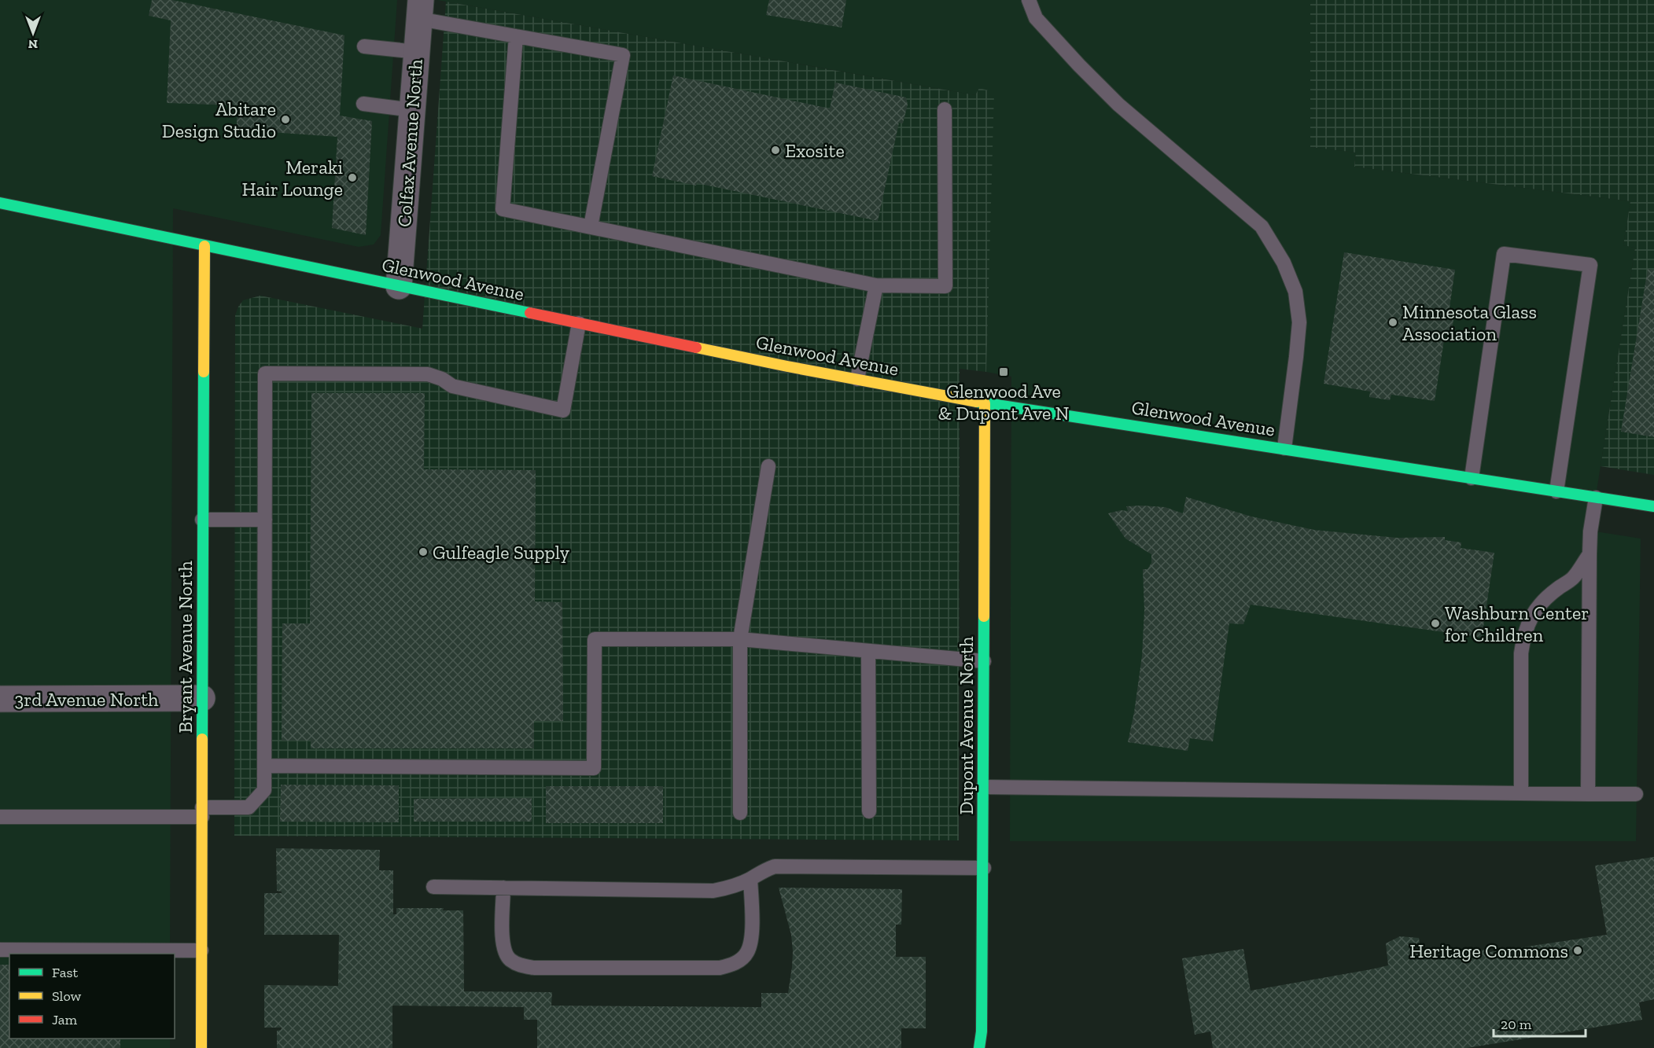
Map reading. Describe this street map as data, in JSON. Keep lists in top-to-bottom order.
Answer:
{
  "streets": {
    "street": [
      "Colfax Avenue North",
      "Glenwood Avenue",
      "Bryant Avenue North",
      "3rd Avenue North",
      "Dupont Avenue North"
    ]
  },
  "crossings": [
    ["Colfax Avenue North", "Glenwood Avenue"],
    ["Glenwood Avenue", "Bryant Avenue North"],
    ["Glenwood Avenue", "Dupont Avenue North"],
    ["Bryant Avenue North", "3rd Avenue North"]
  ],
  "places": {
    "other": [
      "Abitare Design Studio",
      "Exosite",
      "Meraki Hair Lounge",
      "Minnesota Glass Association",
      "Gulfeagle Supply",
      "Washburn Center for Children",
      "Heritage Commons"
    ],
    "transit": ["Glenwood Ave & Dupont Ave N"]
  },
  "legend": ["Fast", "Slow", "Jam"],
  "scale_bar": "20 m",
  "north": "bottom"
}
